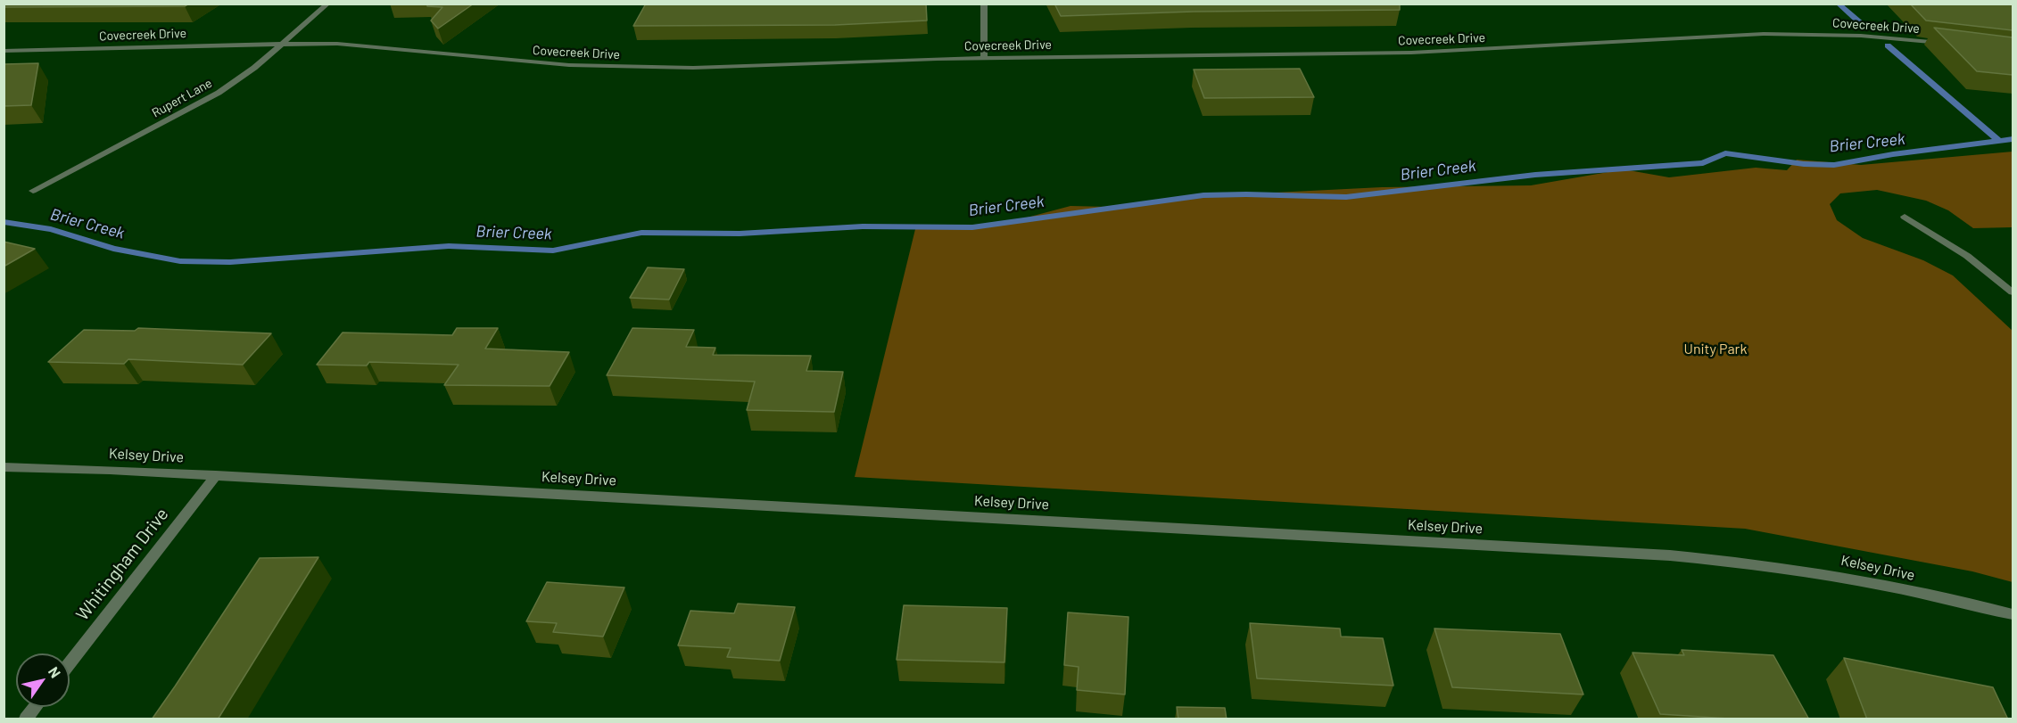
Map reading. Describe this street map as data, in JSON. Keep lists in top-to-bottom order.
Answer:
{
  "streets": {
    "street": [
      "Covecreek Drive",
      "Rupert Lane",
      "Kelsey Drive",
      "Whitingham Drive"
    ]
  },
  "crossings": [
    ["Covecreek Drive", "Rupert Lane"],
    ["Kelsey Drive", "Whitingham Drive"]
  ],
  "water": ["Brier Creek"],
  "parks": ["Unity Park"],
  "north": "top right"
}
